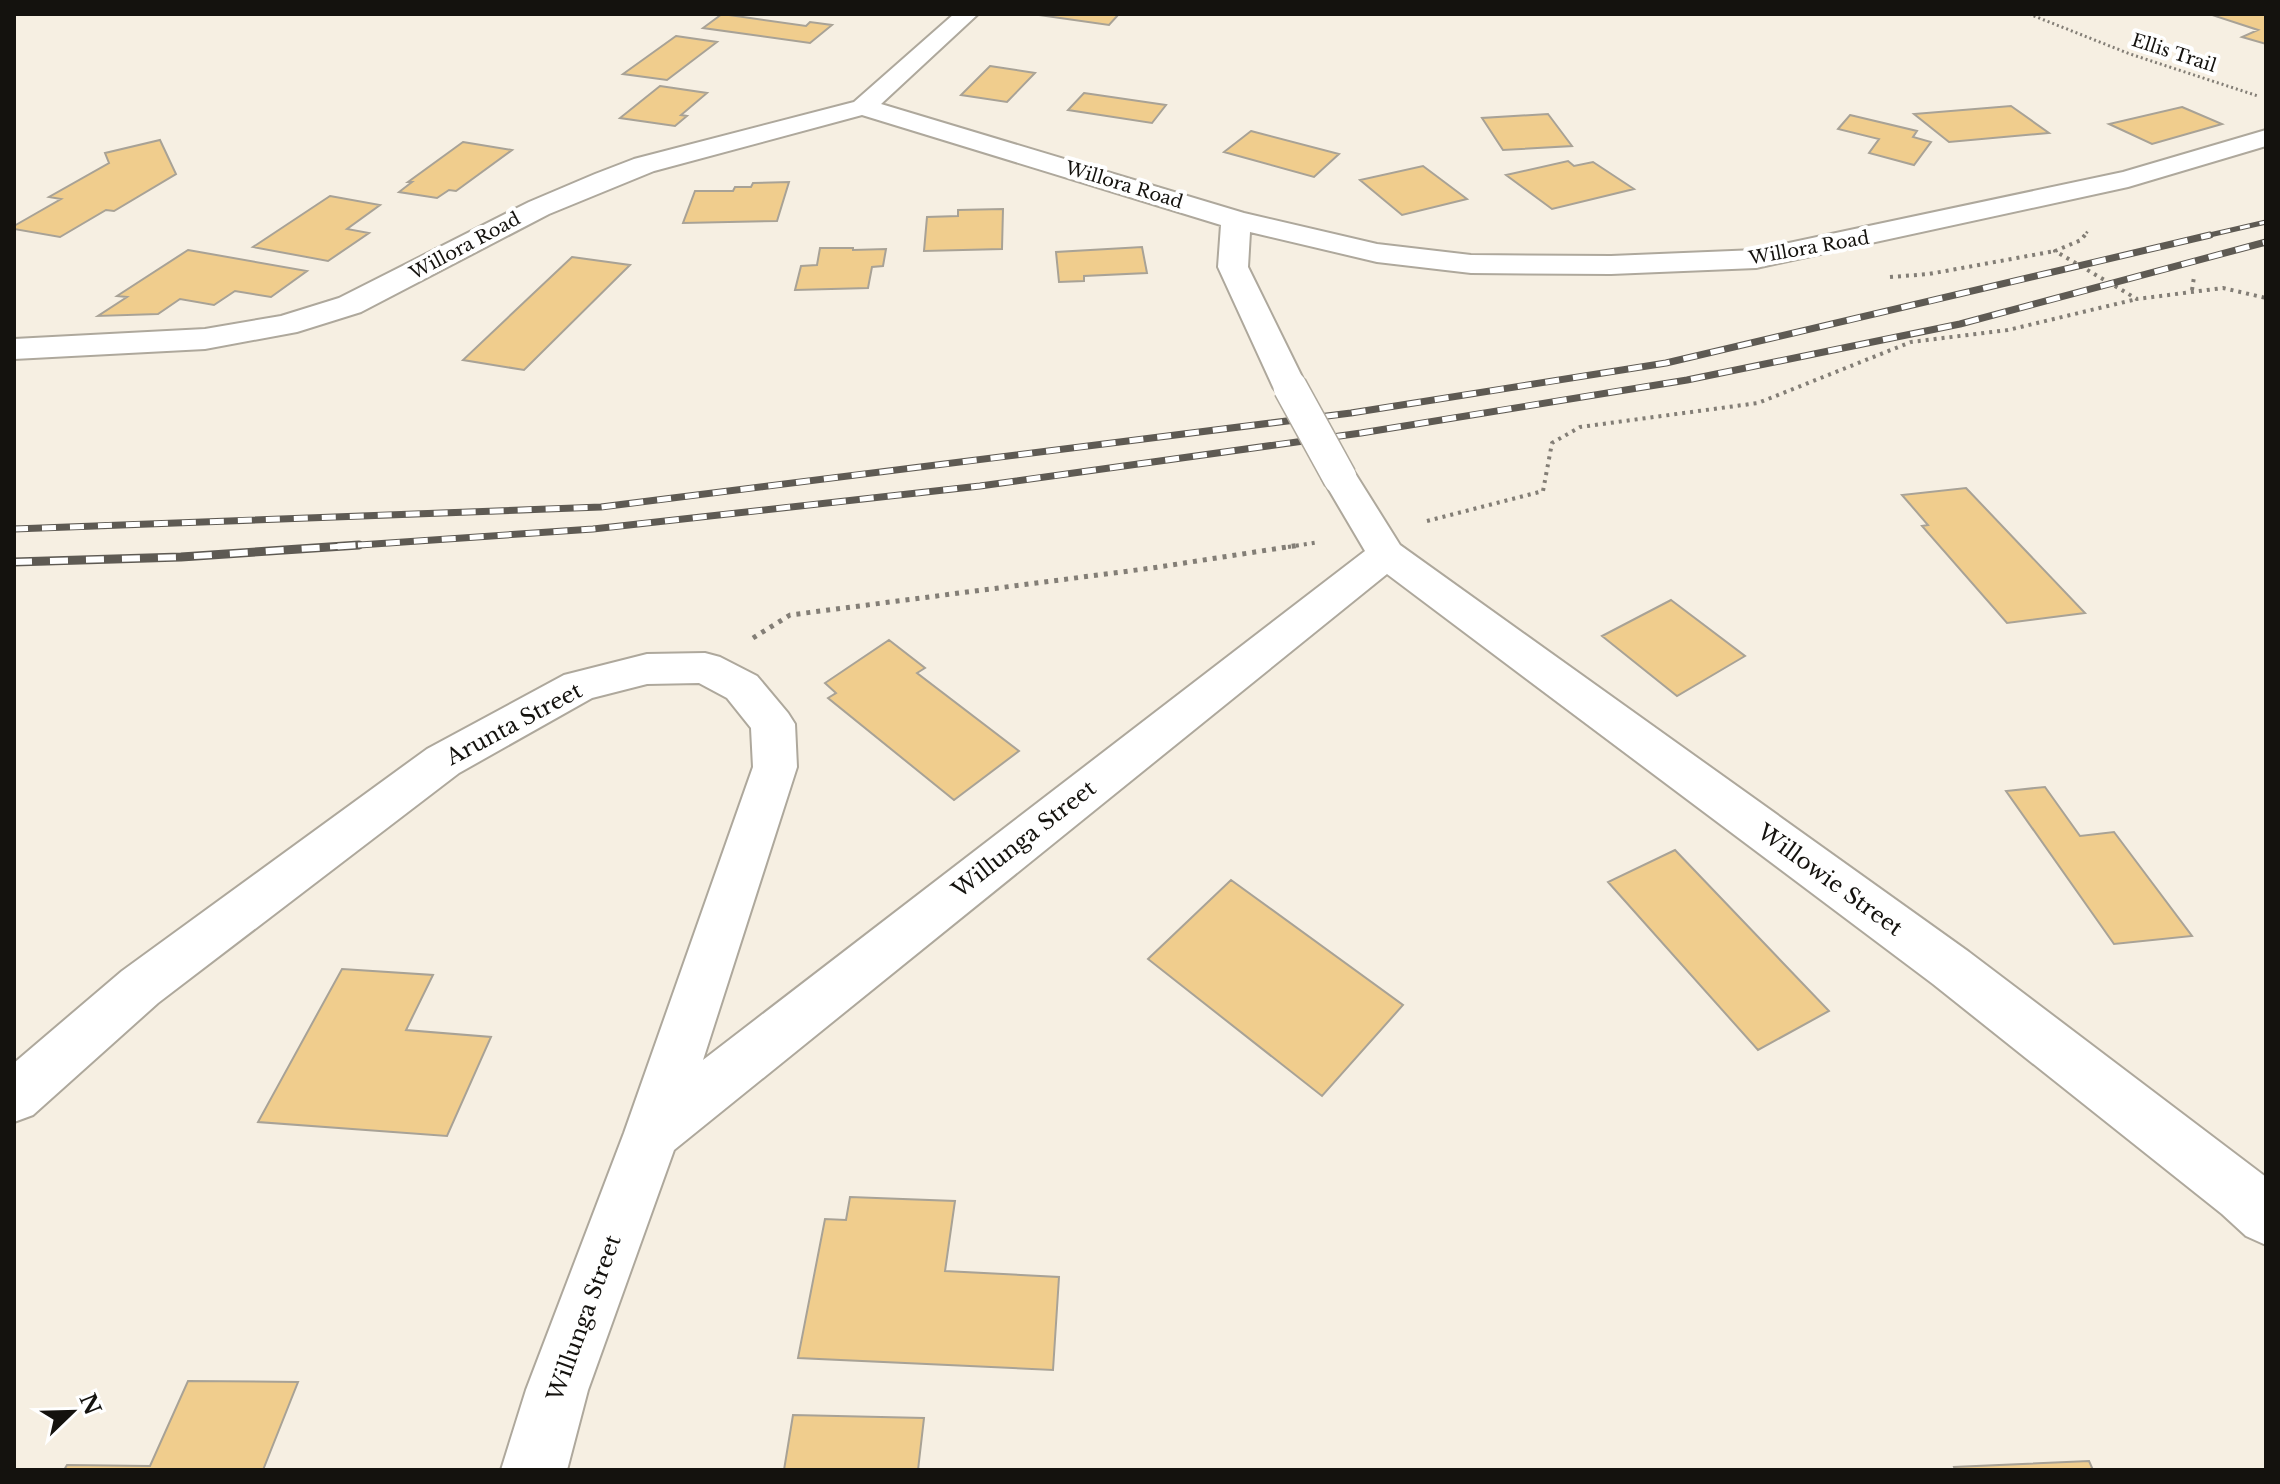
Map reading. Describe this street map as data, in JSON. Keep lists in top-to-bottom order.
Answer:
{
  "streets": {
    "street": [
      "Willora Road",
      "Arunta Street",
      "Willunga Street",
      "Willowie Street"
    ],
    "path": ["Ellis Trail"]
  },
  "crossings": [
    ["Arunta Street", "Willunga Street"],
    ["Willunga Street", "Willowie Street"]
  ],
  "north": "top right"
}
